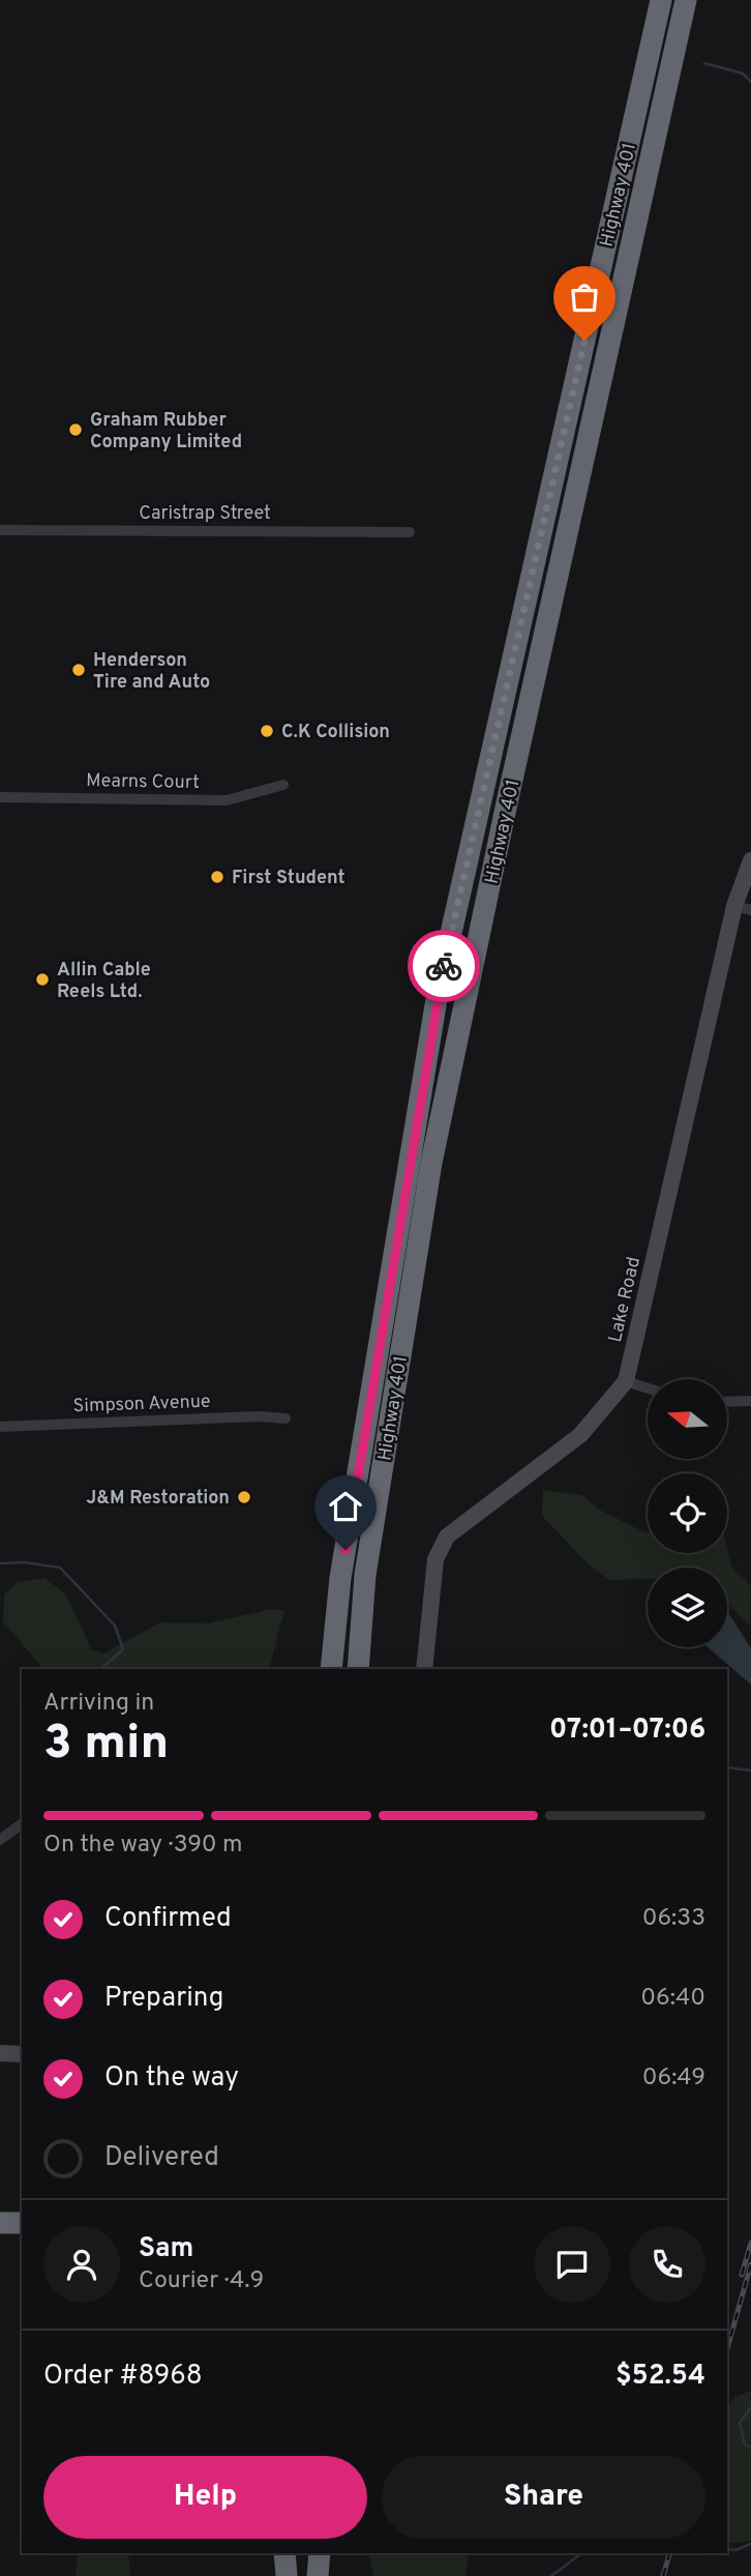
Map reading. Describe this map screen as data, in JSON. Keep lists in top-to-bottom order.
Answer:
{
  "streets": {
    "highway": ["Highway 401"],
    "street": [
      "Caristrap Street",
      "Mearns Court",
      "Lake Road",
      "Simpson Avenue"
    ]
  },
  "places": [
    "Graham Rubber Company Limited",
    "Henderson Tire and Auto",
    "C.K Collision",
    "First Student",
    "Allin Cable Reels Ltd.",
    "J&M Restoration"
  ],
  "north": "left",
  "page": {
    "heading": ["3 min", "Arriving in", "07:01–07:06"],
    "panel": [
      "Sam",
      "Courier · 4.9",
      "Order #8968",
      "$52.54"
    ],
    "bar": "On the way · 390 m",
    "list": [
      ["Confirmed", "06:33"],
      ["Preparing", "06:40"],
      ["On the way", "06:49"],
      "Delivered"
    ],
    "buttons": ["Help", "Share"]
  }
}
